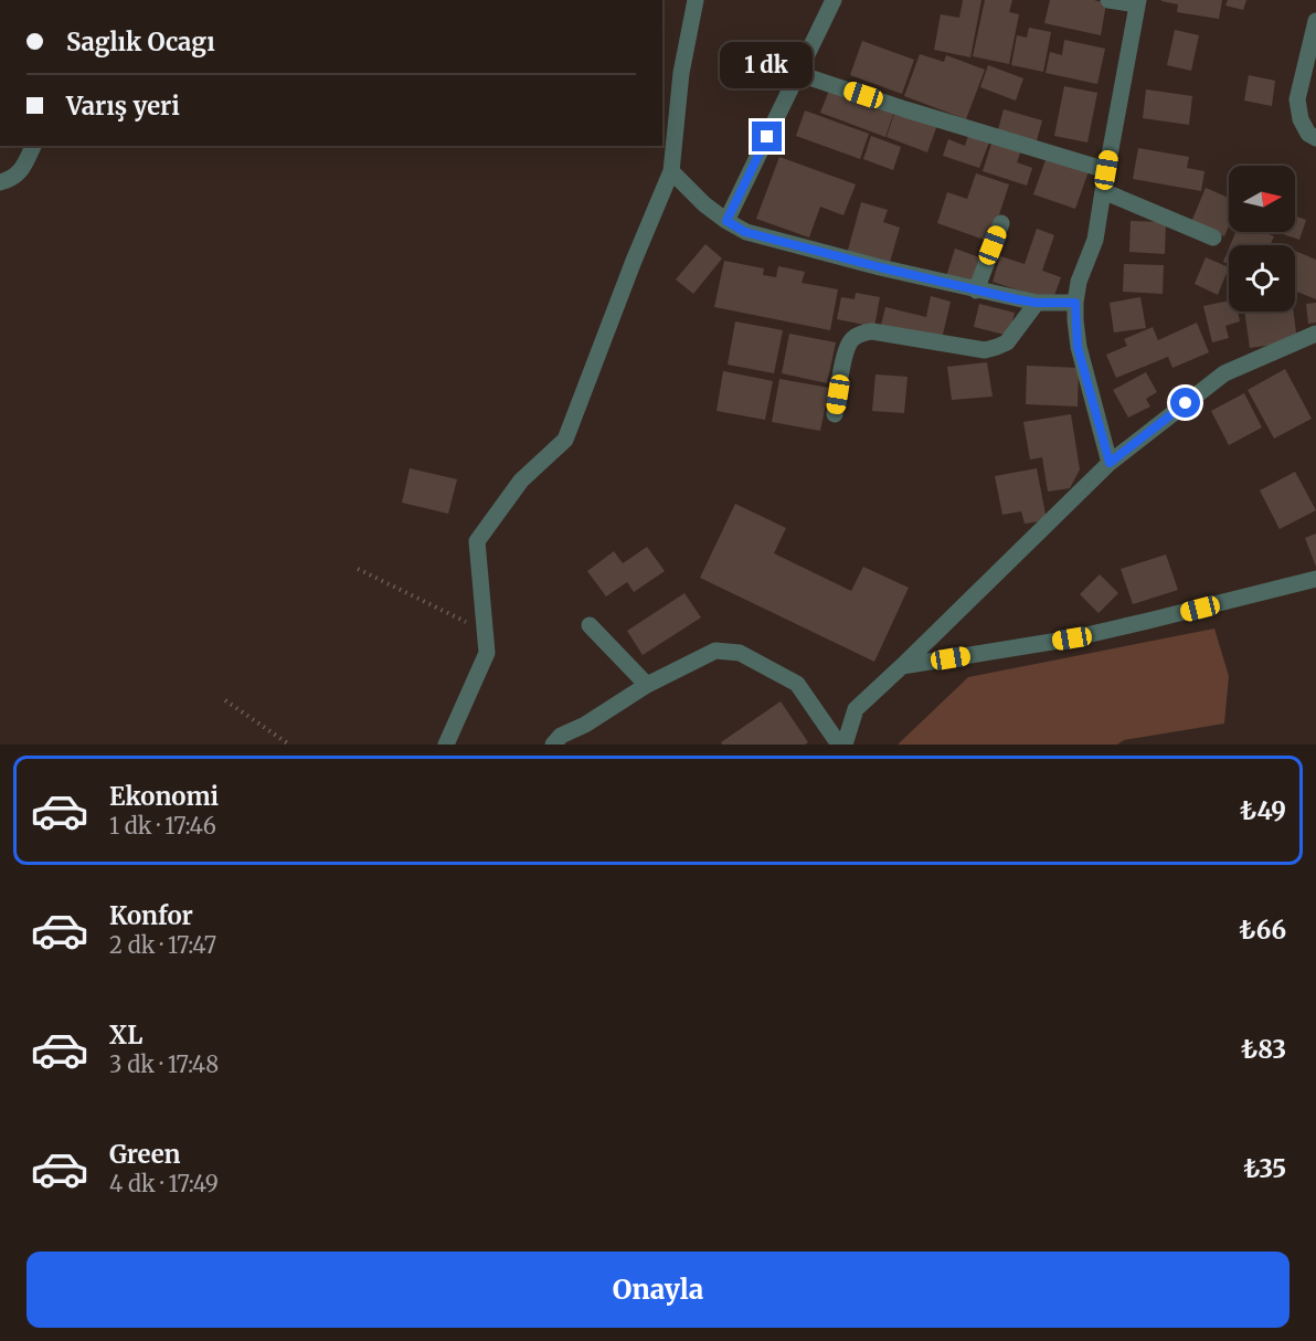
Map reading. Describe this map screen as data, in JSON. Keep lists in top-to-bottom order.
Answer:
{
  "north": "right",
  "page": {
    "banner": ["Saglık Ocagı", "Varış yeri"],
    "bubble": "1 dk",
    "list": [
      {
        "name": "Ekonomi",
        "note": "1 dk · 17:46",
        "value": "₺49"
      },
      {
        "name": "Konfor",
        "note": "2 dk · 17:47",
        "value": "₺66"
      },
      {
        "name": "XL",
        "note": "3 dk · 17:48",
        "value": "₺83"
      },
      {
        "name": "Green",
        "note": "4 dk · 17:49",
        "value": "₺35"
      }
    ],
    "buttons": "Onayla"
  }
}
